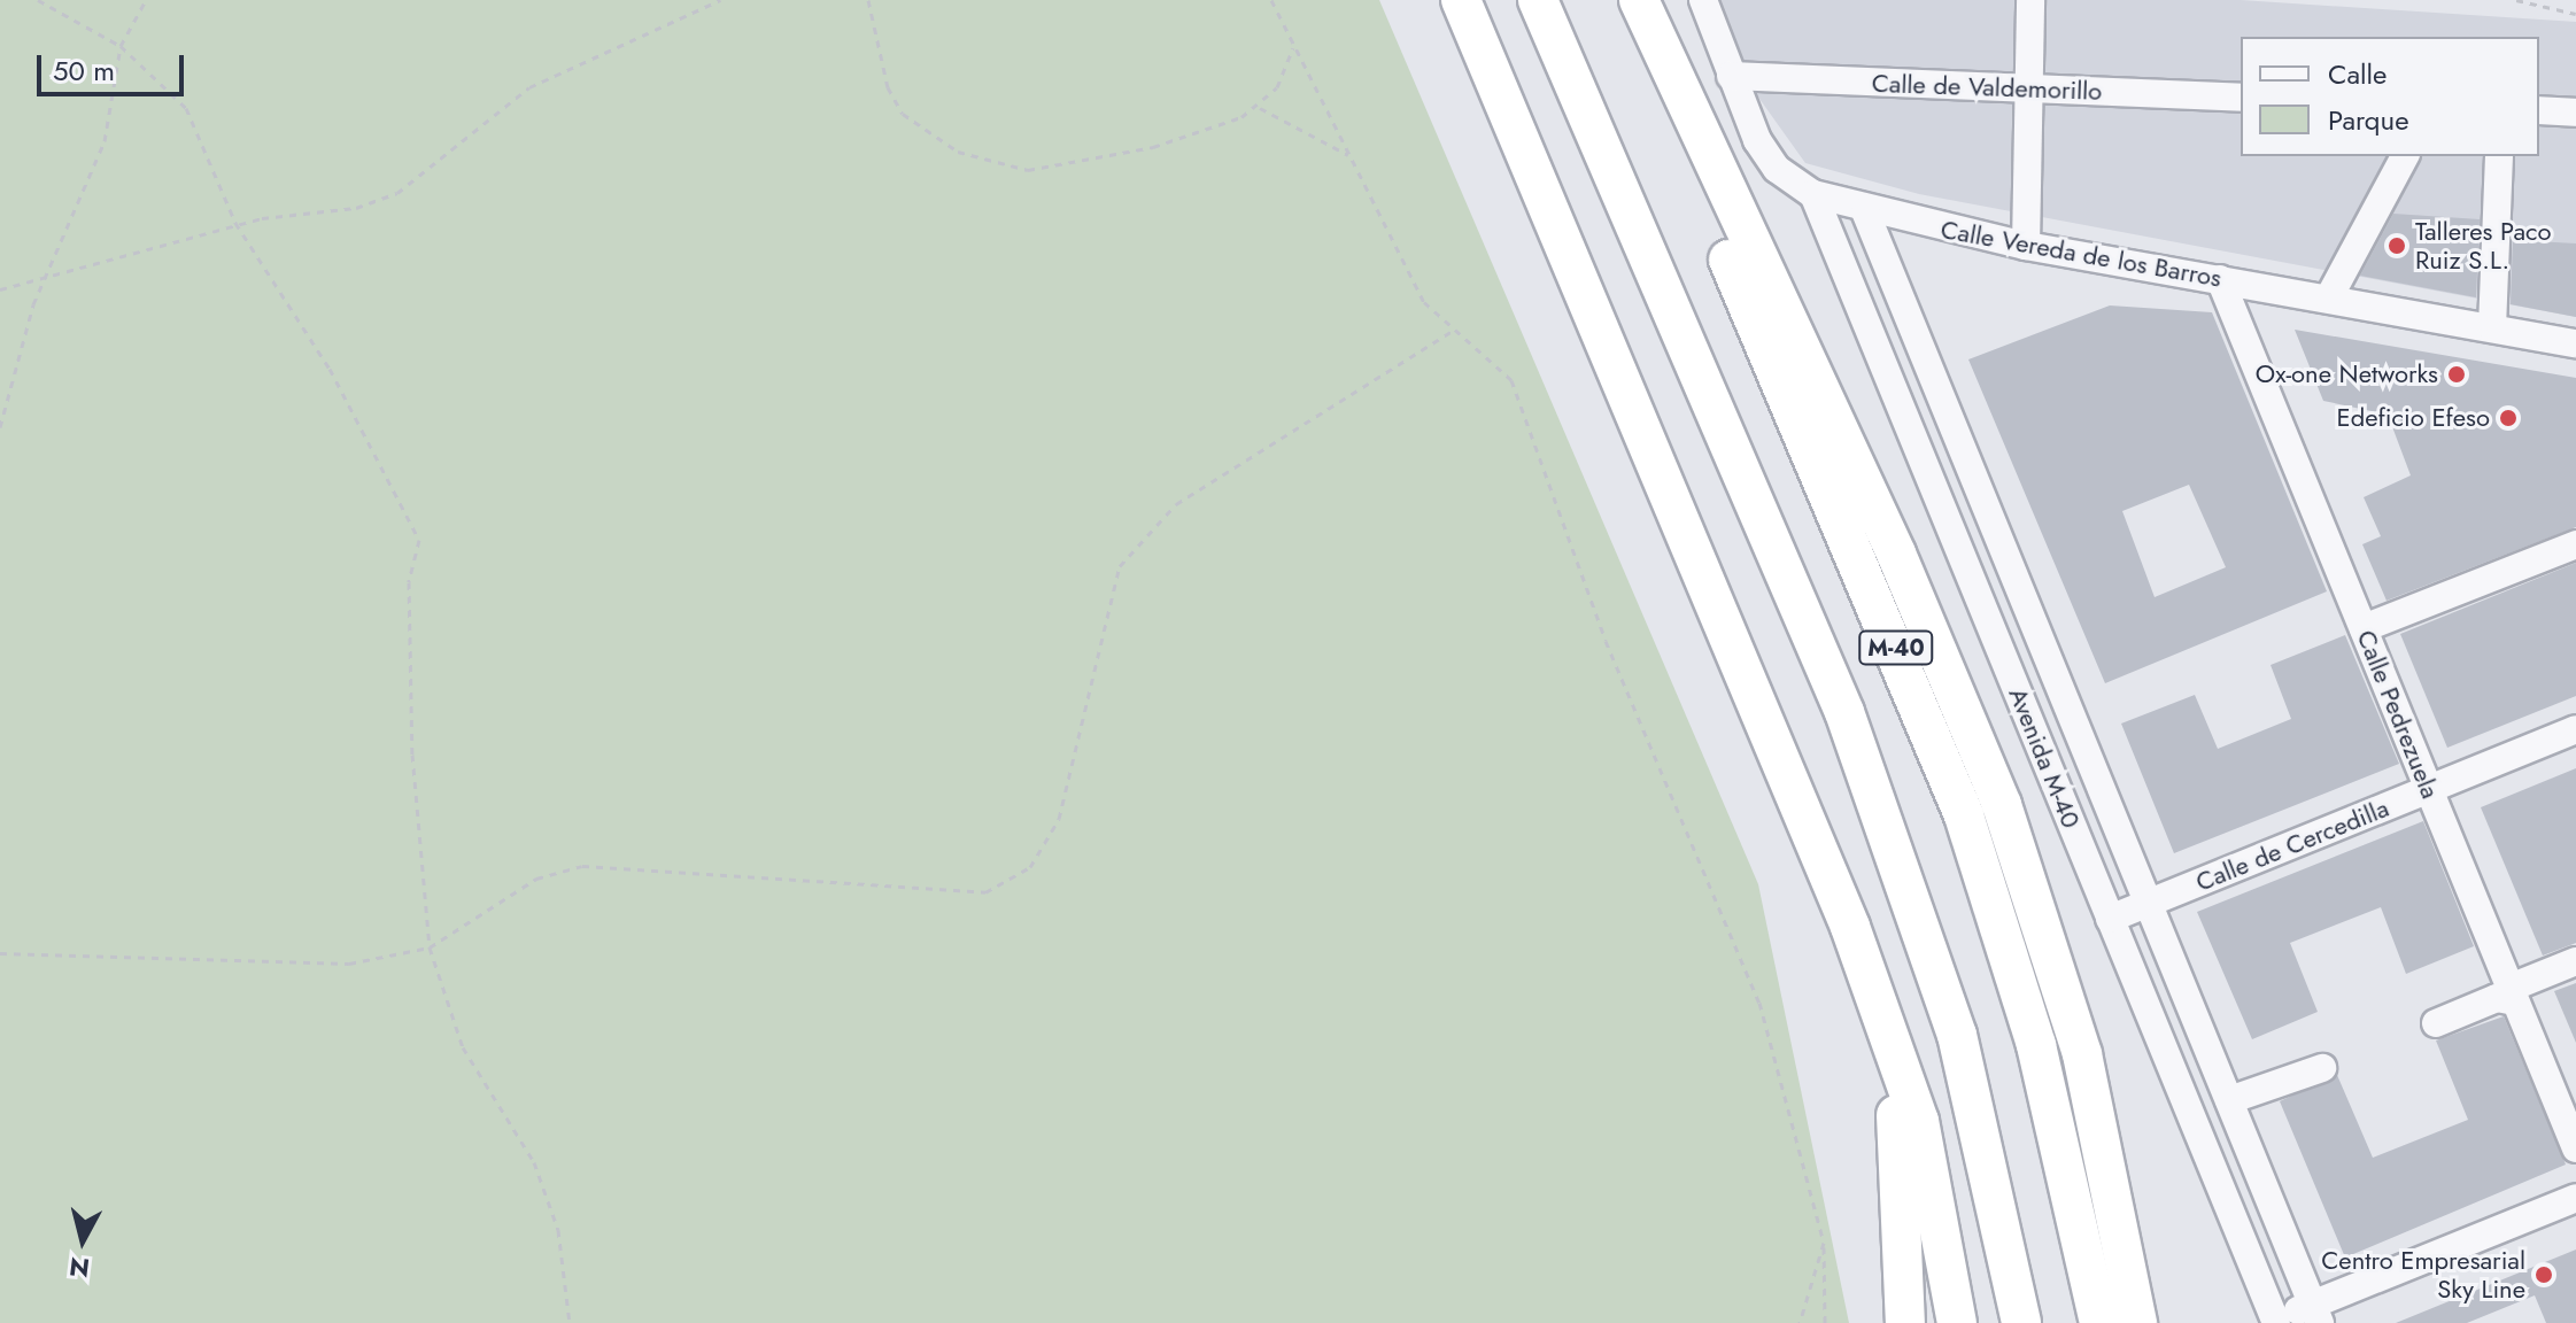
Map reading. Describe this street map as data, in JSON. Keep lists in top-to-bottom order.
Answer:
{
  "streets": {
    "highway": ["M-40"],
    "street": [
      "Calle de Valdemorillo",
      "Calle Vereda de los Barros",
      "Calle Pedrezuela",
      "Avenida M-40",
      "Calle de Cercedilla"
    ]
  },
  "crossings": [
    ["Calle de Valdemorillo", "Calle Vereda de los Barros"],
    ["Calle Vereda de los Barros", "Calle Pedrezuela"],
    ["Calle Vereda de los Barros", "Avenida M-40"],
    ["Calle Pedrezuela", "Calle de Cercedilla"],
    ["Avenida M-40", "Calle de Cercedilla"]
  ],
  "places": [
    "Talleres Paco Ruiz S.L.",
    "Ox-one Networks",
    "Edeficio Efeso",
    "Centro Empresarial Sky Line"
  ],
  "legend": ["Calle", "Parque"],
  "scale_bar": "50 m",
  "north": "bottom"
}
